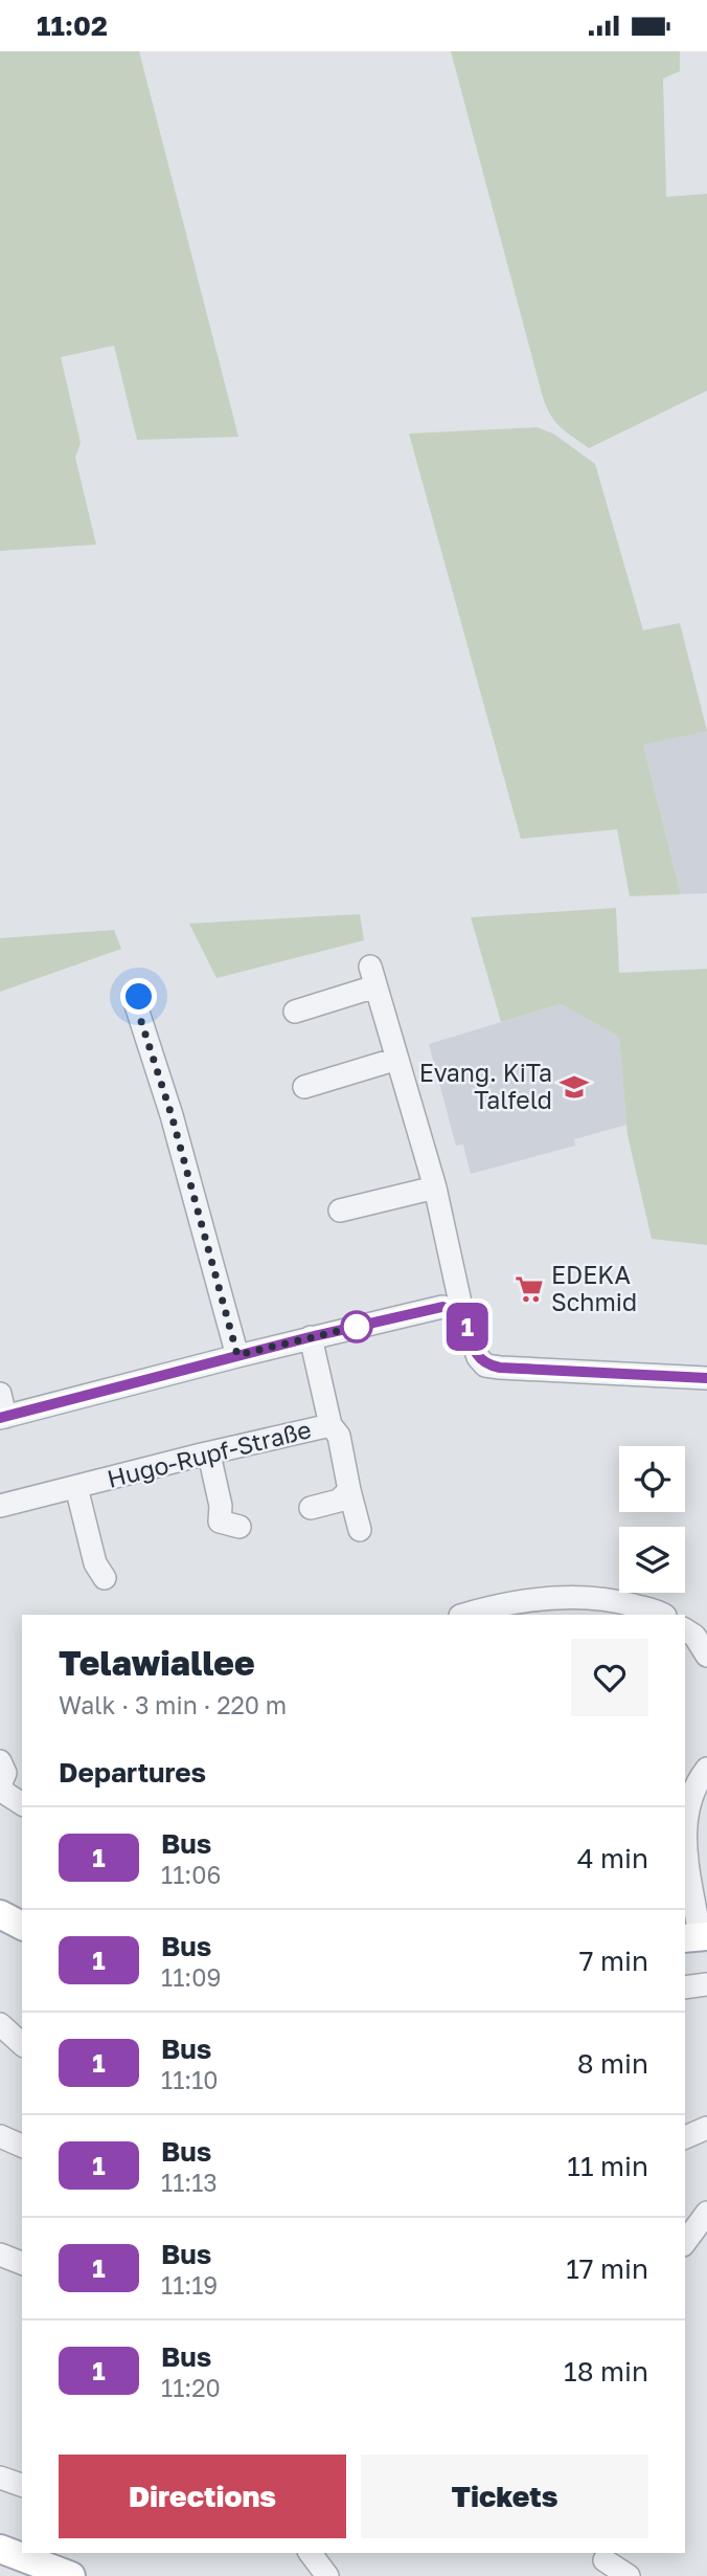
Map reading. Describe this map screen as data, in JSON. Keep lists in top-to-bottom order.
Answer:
{
  "streets": {
    "street": ["Hugo-Rupf-Straße"]
  },
  "places": {
    "school or university": ["Evang. KiTa Talfeld"],
    "supermarket": ["EDEKA Schmid"]
  },
  "lines": ["bus line 1"],
  "page": {
    "status": "11:02",
    "on_map": "1",
    "heading": [
      ["Telawiallee", "Walk · 3 min · 220 m"],
      "Departures"
    ],
    "list": [
      {
        "mark": "1",
        "name": "Bus",
        "note": "11:06",
        "value": "4 min"
      },
      {
        "mark": "1",
        "name": "Bus",
        "note": "11:09",
        "value": "7 min"
      },
      {
        "mark": "1",
        "name": "Bus",
        "note": "11:10",
        "value": "8 min"
      },
      {
        "mark": "1",
        "name": "Bus",
        "note": "11:13",
        "value": "11 min"
      },
      {
        "mark": "1",
        "name": "Bus",
        "note": "11:19",
        "value": "17 min"
      },
      {
        "mark": "1",
        "name": "Bus",
        "note": "11:20",
        "value": "18 min"
      }
    ],
    "buttons": ["Directions", "Tickets"]
  }
}
